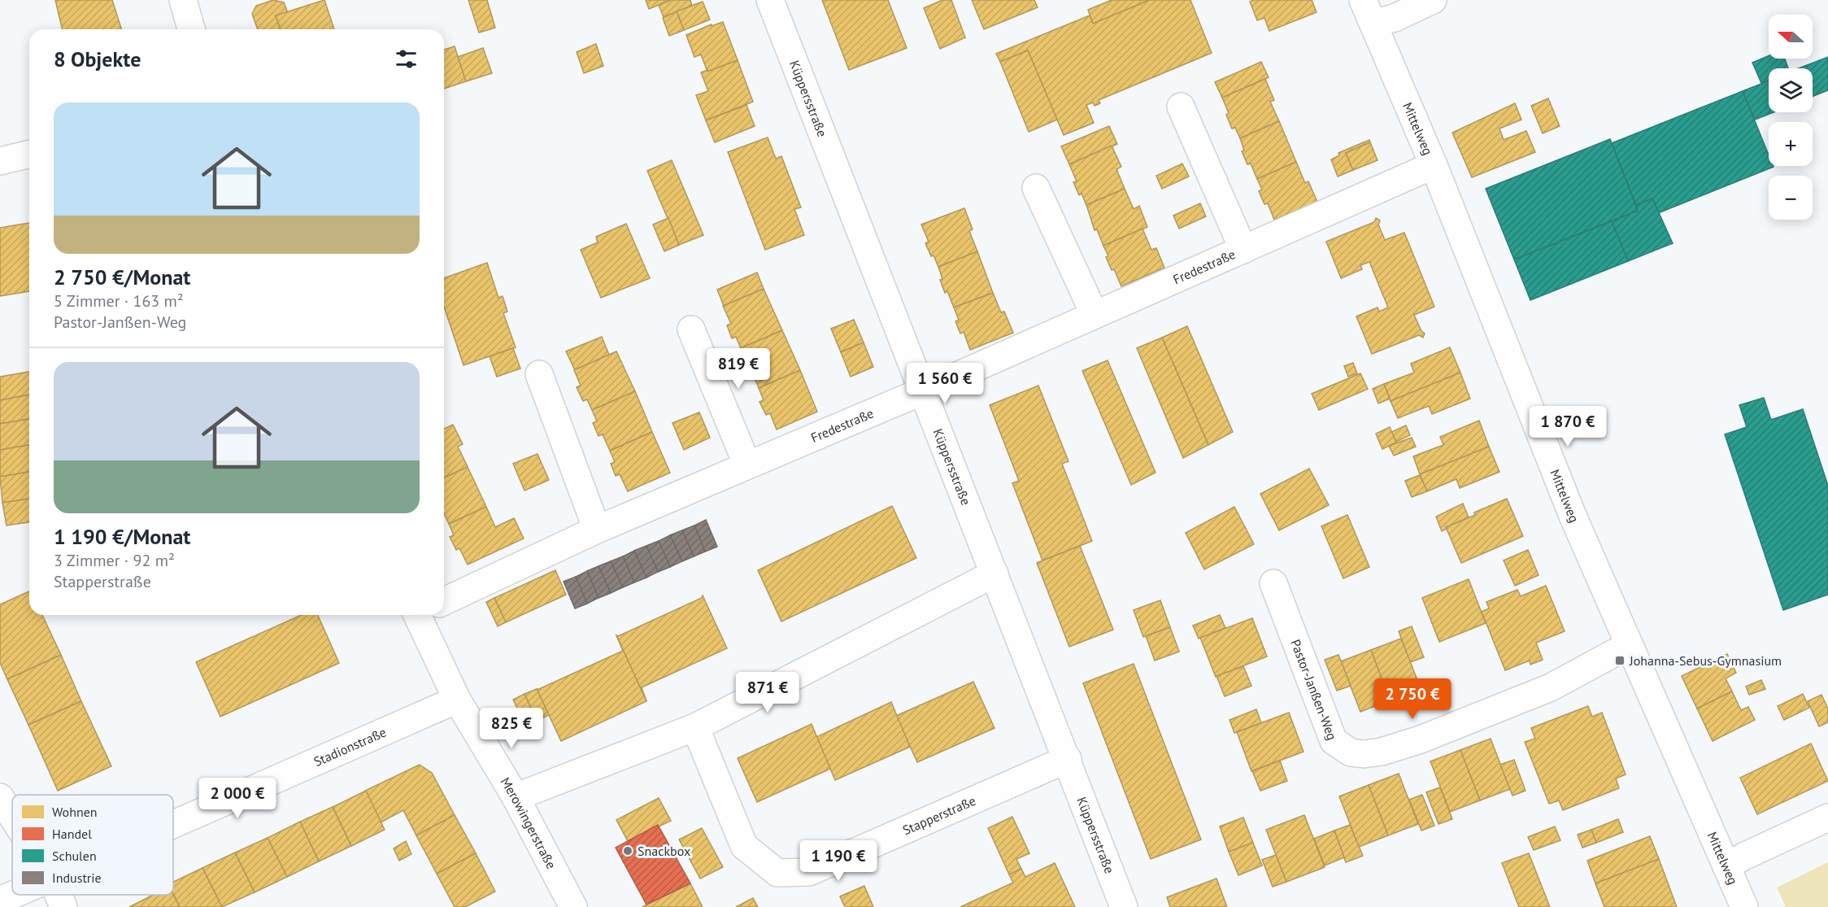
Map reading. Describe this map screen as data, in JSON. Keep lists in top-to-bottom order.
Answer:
{
  "streets": {
    "street": [
      "Küppersstraße",
      "Mittelweg",
      "Fredestraße",
      "Pastor-Janßen-Weg",
      "Stadionstraße",
      "Stapperstraße",
      "Merowingerstraße"
    ]
  },
  "crossings": [
    ["Küppersstraße", "Fredestraße"],
    ["Küppersstraße", "Stapperstraße"],
    ["Mittelweg", "Fredestraße"],
    ["Mittelweg", "Pastor-Janßen-Weg"],
    ["Stadionstraße", "Merowingerstraße"]
  ],
  "places": {
    "transit": ["Johanna-Sebus-Gymnasium"],
    "other": ["Snackbox"]
  },
  "legend": [
    "Wohnen",
    "Handel",
    "Schulen",
    "Industrie"
  ],
  "north": "left",
  "page": {
    "map_buttons": ["+", "−"],
    "heading": "8 Objekte",
    "list": [
      {
        "name": "2 750 €/Monat",
        "note": "5 Zimmer · 163 m² · Pastor-Janßen-Weg"
      },
      {
        "name": "1 190 €/Monat",
        "note": "3 Zimmer · 92 m² · Stapperstraße"
      }
    ],
    "price": [
      "819 €",
      "1 560 €",
      "1 870 €",
      "871 €",
      "2 750 €",
      "825 €",
      "2 000 €",
      "1 190 €"
    ]
  }
}
